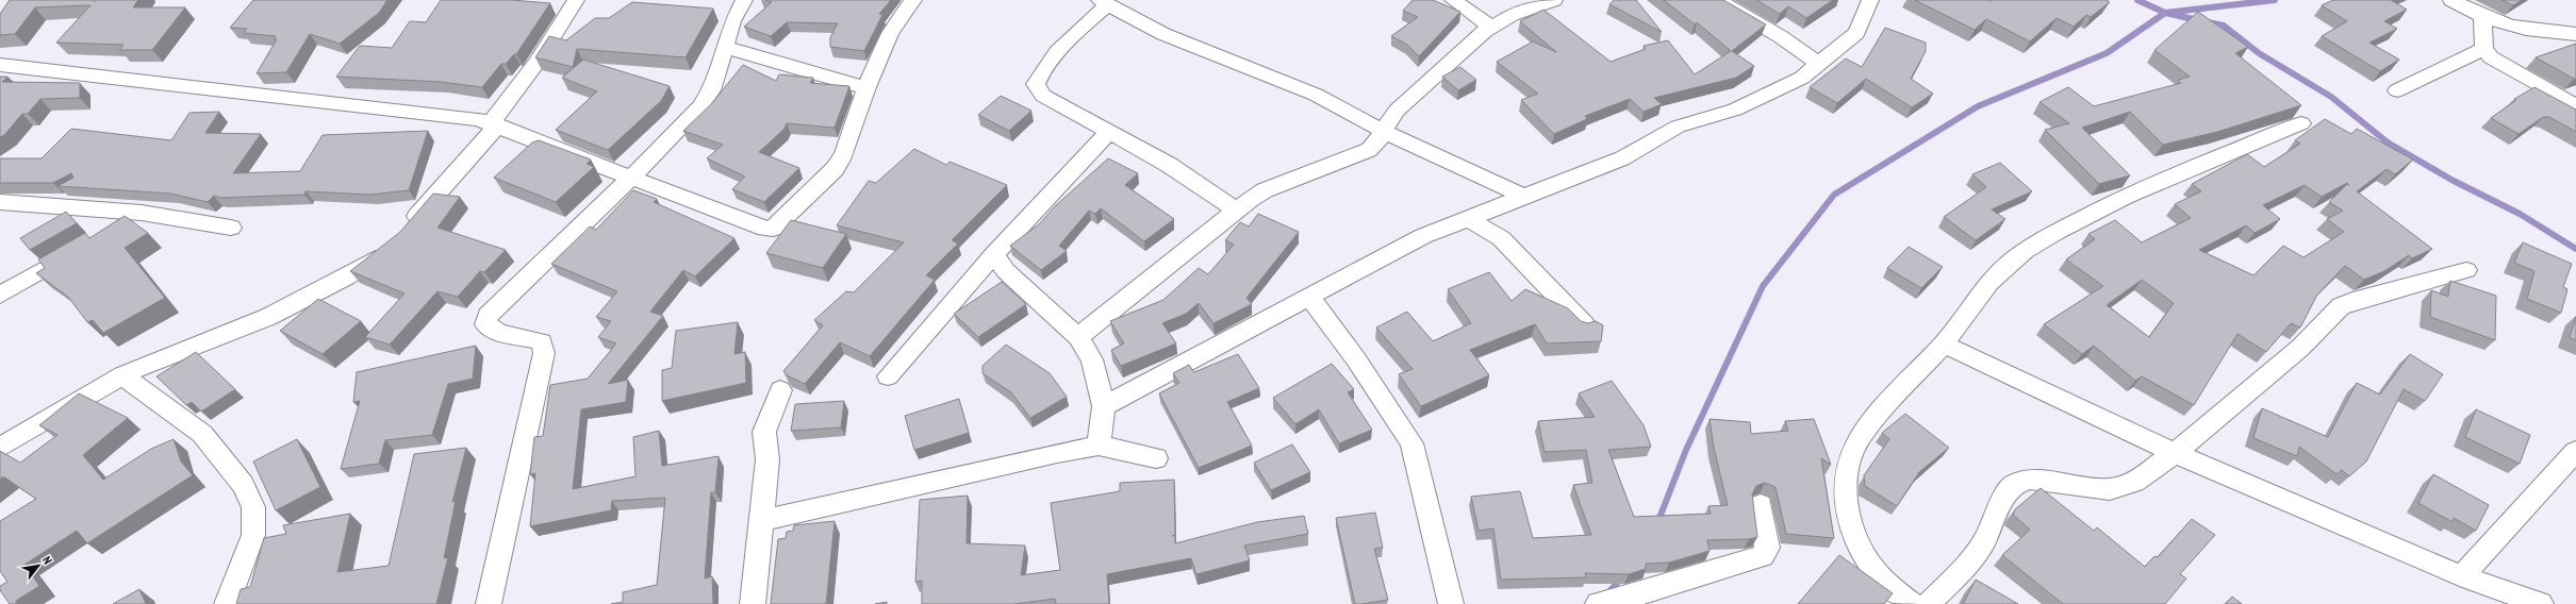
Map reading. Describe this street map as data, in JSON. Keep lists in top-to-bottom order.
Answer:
{
  "north": "top right"
}
